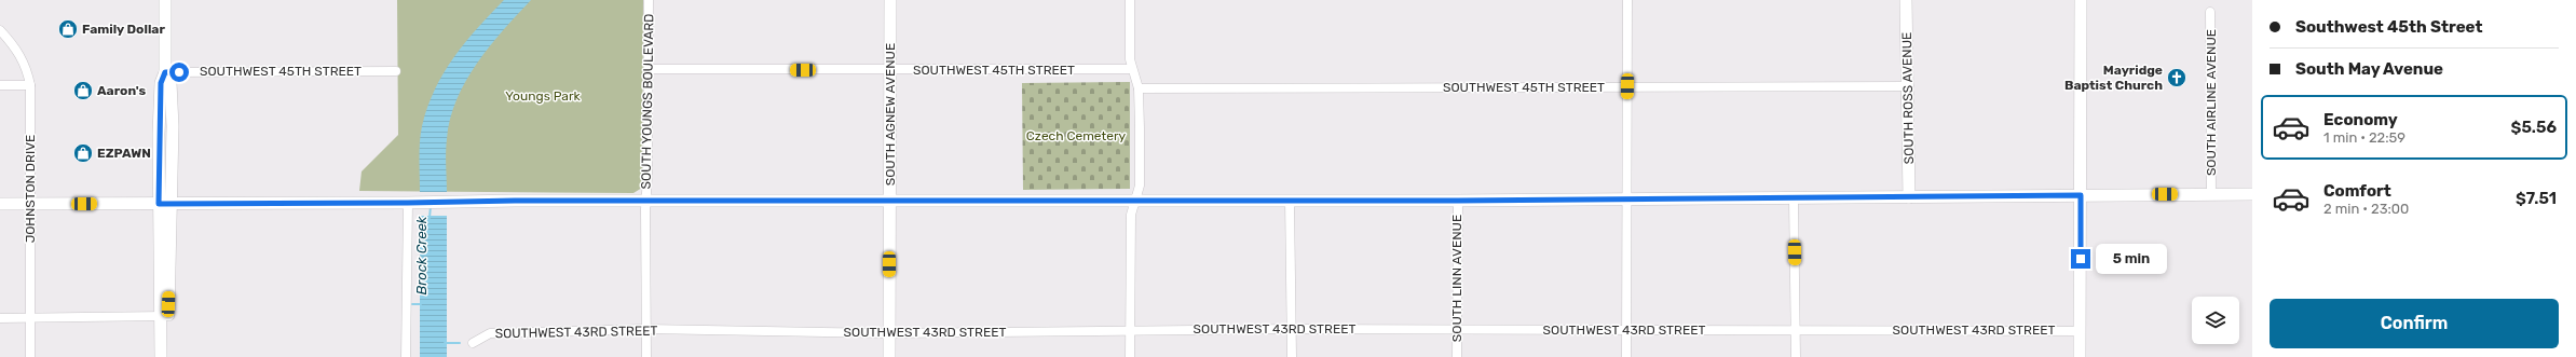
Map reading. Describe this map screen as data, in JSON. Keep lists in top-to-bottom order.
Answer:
{
  "streets": {
    "main road": ["SOUTH ROSS AVENUE", "SOUTH AGNEW AVENUE"],
    "street": [
      "SOUTHWEST 45TH STREET",
      "SOUTH YOUNGS BOULEVARD",
      "SOUTH AIRLINE AVENUE",
      "JOHNSTON DRIVE",
      "SOUTH LINN AVENUE",
      "SOUTHWEST 43RD STREET"
    ]
  },
  "crossings": [
    ["SOUTHWEST 45TH STREET", "SOUTH ROSS AVENUE"],
    ["SOUTHWEST 45TH STREET", "SOUTH YOUNGS BOULEVARD"],
    ["SOUTHWEST 45TH STREET", "SOUTH AGNEW AVENUE"],
    ["SOUTH YOUNGS BOULEVARD", "SOUTHWEST 43RD STREET"],
    ["SOUTH AGNEW AVENUE", "SOUTHWEST 43RD STREET"],
    ["SOUTH LINN AVENUE", "SOUTHWEST 43RD STREET"]
  ],
  "water": ["Brock Creek"],
  "parks": ["Youngs Park", "Czech Cemetery"],
  "places": {
    "shop": ["Family Dollar", "Aaron's", "EZPAWN"],
    "church": ["Mayridge Baptist Church"]
  },
  "page": {
    "banner": ["Southwest 45th Street", "South May Avenue"],
    "list": [
      {
        "name": "Economy",
        "note": "1 min · 22:59",
        "value": "$5.56"
      },
      {
        "name": "Comfort",
        "note": "2 min · 23:00",
        "value": "$7.51"
      }
    ],
    "bubble": "5 min",
    "buttons": "Confirm"
  }
}
